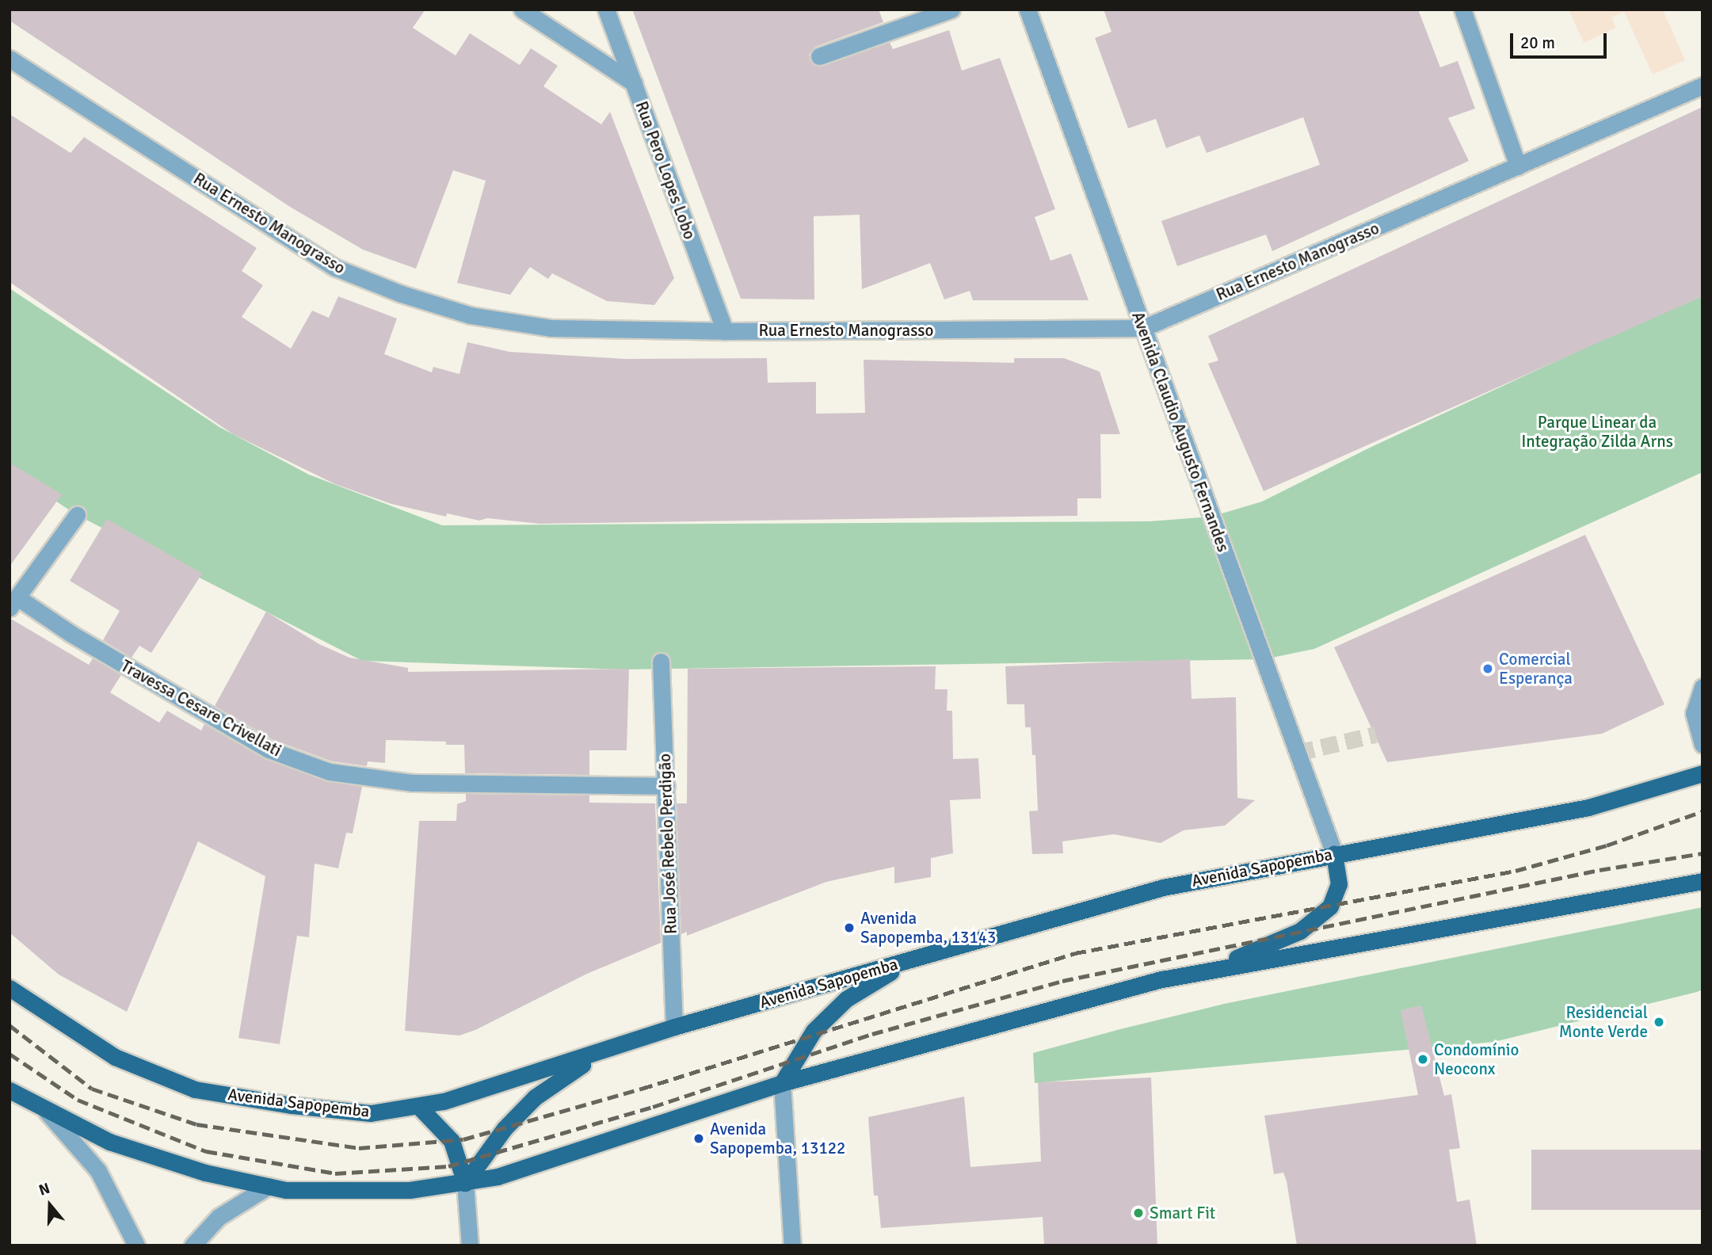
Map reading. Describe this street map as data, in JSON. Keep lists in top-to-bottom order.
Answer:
{
  "streets": {
    "main road": ["Avenida Sapopemba"],
    "street": [
      "Rua Pero Lopes Lobo",
      "Rua Ernesto Manograsso",
      "Avenida Claudio Augusto Fernandes",
      "Travessa Cesare Crivellati",
      "Rua José Rebelo Perdigão"
    ]
  },
  "crossings": [
    ["Rua Pero Lopes Lobo", "Rua Ernesto Manograsso"],
    ["Rua Ernesto Manograsso", "Avenida Claudio Augusto Fernandes"],
    ["Avenida Claudio Augusto Fernandes", "Avenida Sapopemba"],
    ["Travessa Cesare Crivellati", "Rua José Rebelo Perdigão"],
    ["Rua José Rebelo Perdigão", "Avenida Sapopemba"]
  ],
  "parks": ["Parque Linear da Integração Zilda Arns"],
  "places": [
    "Comercial Esperança",
    "Avenida Sapopemba, 13143",
    "Residencial Monte Verde",
    "Condomínio Neoconx",
    "Avenida Sapopemba, 13122",
    "Smart Fit"
  ],
  "scale_bar": "20 m",
  "north": "top"
}
